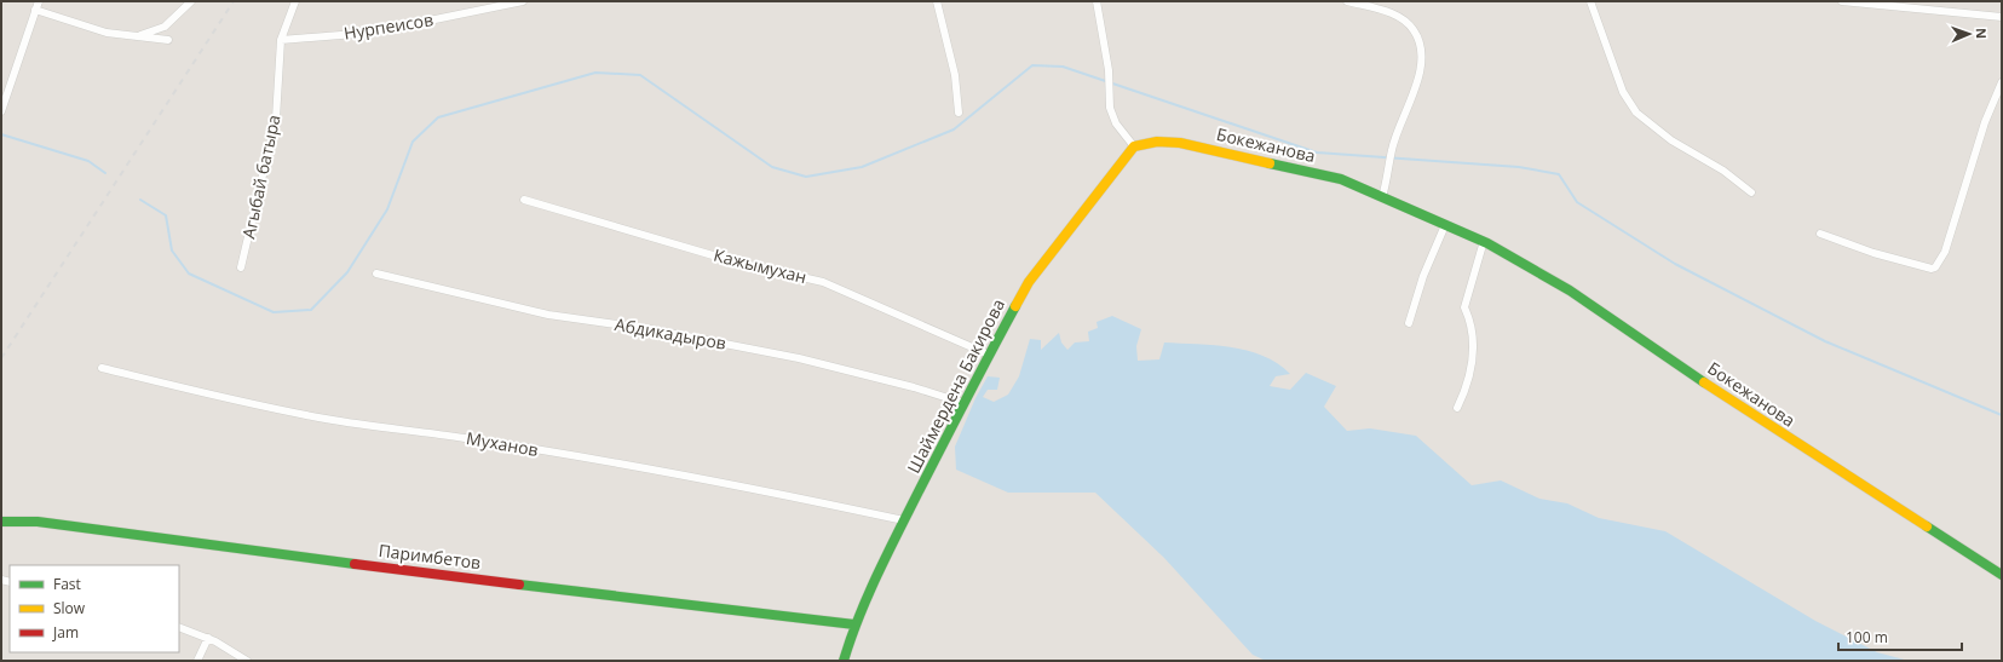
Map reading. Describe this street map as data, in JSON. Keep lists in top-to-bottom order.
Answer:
{
  "streets": {
    "street": [
      "Нурпеисов",
      "Бокежанова",
      "Агыбай батыра",
      "Кажымухан",
      "Абдикадыров",
      "Шаймердена Бакирова",
      "Муханов",
      "Паримбетов"
    ]
  },
  "crossings": [
    ["Нурпеисов", "Агыбай батыра"],
    ["Бокежанова", "Шаймердена Бакирова"],
    ["Кажымухан", "Шаймердена Бакирова"],
    ["Абдикадыров", "Шаймердена Бакирова"],
    ["Шаймердена Бакирова", "Муханов"],
    ["Шаймердена Бакирова", "Паримбетов"]
  ],
  "legend": ["Fast", "Slow", "Jam"],
  "scale_bar": "100 m",
  "north": "right"
}
